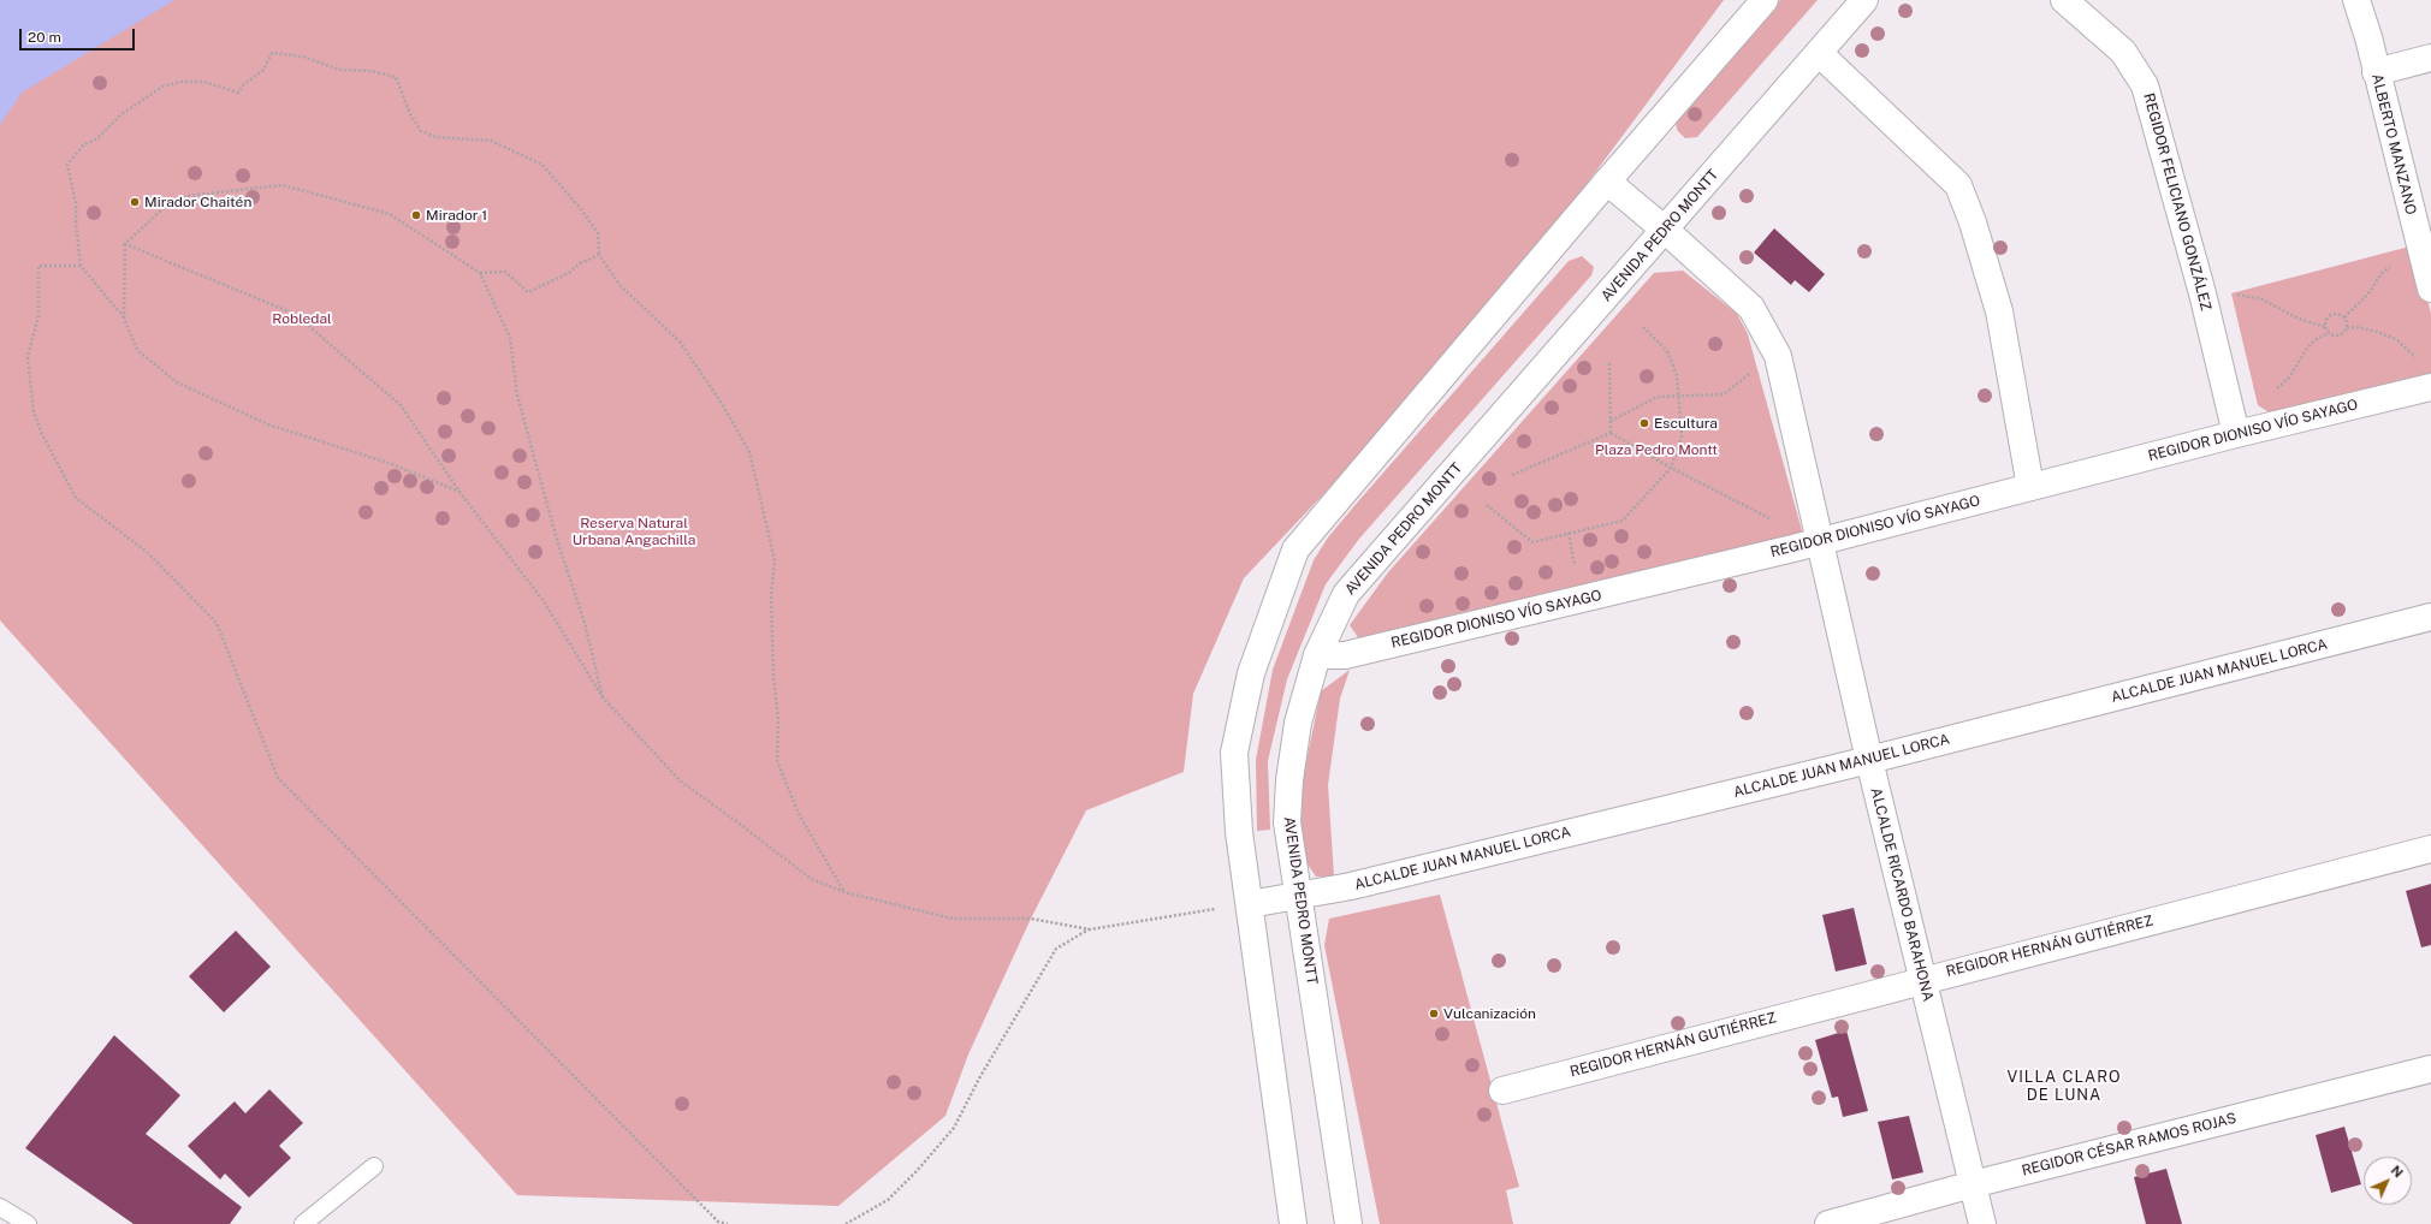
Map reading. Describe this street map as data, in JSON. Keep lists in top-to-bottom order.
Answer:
{
  "streets": {
    "street": [
      "ALBERTO MANZANO",
      "REGIDOR FELICIANO GONZÁLEZ",
      "AVENIDA PEDRO MONTT",
      "REGIDOR DIONISO VÍO SAYAGO",
      "ALCALDE JUAN MANUEL LORCA",
      "ALCALDE RICARDO BARAHONA",
      "REGIDOR HERNÁN GUTIÉRREZ",
      "REGIDOR CÉSAR RAMOS ROJAS"
    ]
  },
  "crossings": [
    ["REGIDOR FELICIANO GONZÁLEZ", "REGIDOR DIONISO VÍO SAYAGO"],
    ["AVENIDA PEDRO MONTT", "REGIDOR DIONISO VÍO SAYAGO"],
    ["AVENIDA PEDRO MONTT", "ALCALDE JUAN MANUEL LORCA"],
    ["AVENIDA PEDRO MONTT", "ALCALDE RICARDO BARAHONA"],
    ["REGIDOR DIONISO VÍO SAYAGO", "ALCALDE RICARDO BARAHONA"],
    ["ALCALDE JUAN MANUEL LORCA", "ALCALDE RICARDO BARAHONA"],
    ["ALCALDE RICARDO BARAHONA", "REGIDOR HERNÁN GUTIÉRREZ"],
    ["ALCALDE RICARDO BARAHONA", "REGIDOR CÉSAR RAMOS ROJAS"]
  ],
  "districts": ["VILLA CLARO DE LUNA"],
  "parks": ["Robledal", "Plaza Pedro Montt", "Reserva Natural Urbana Angachilla"],
  "places": [
    "Mirador Chaitén",
    "Mirador 1",
    "Escultura",
    "Vulcanización"
  ],
  "scale_bar": "20 m",
  "north": "top right"
}
